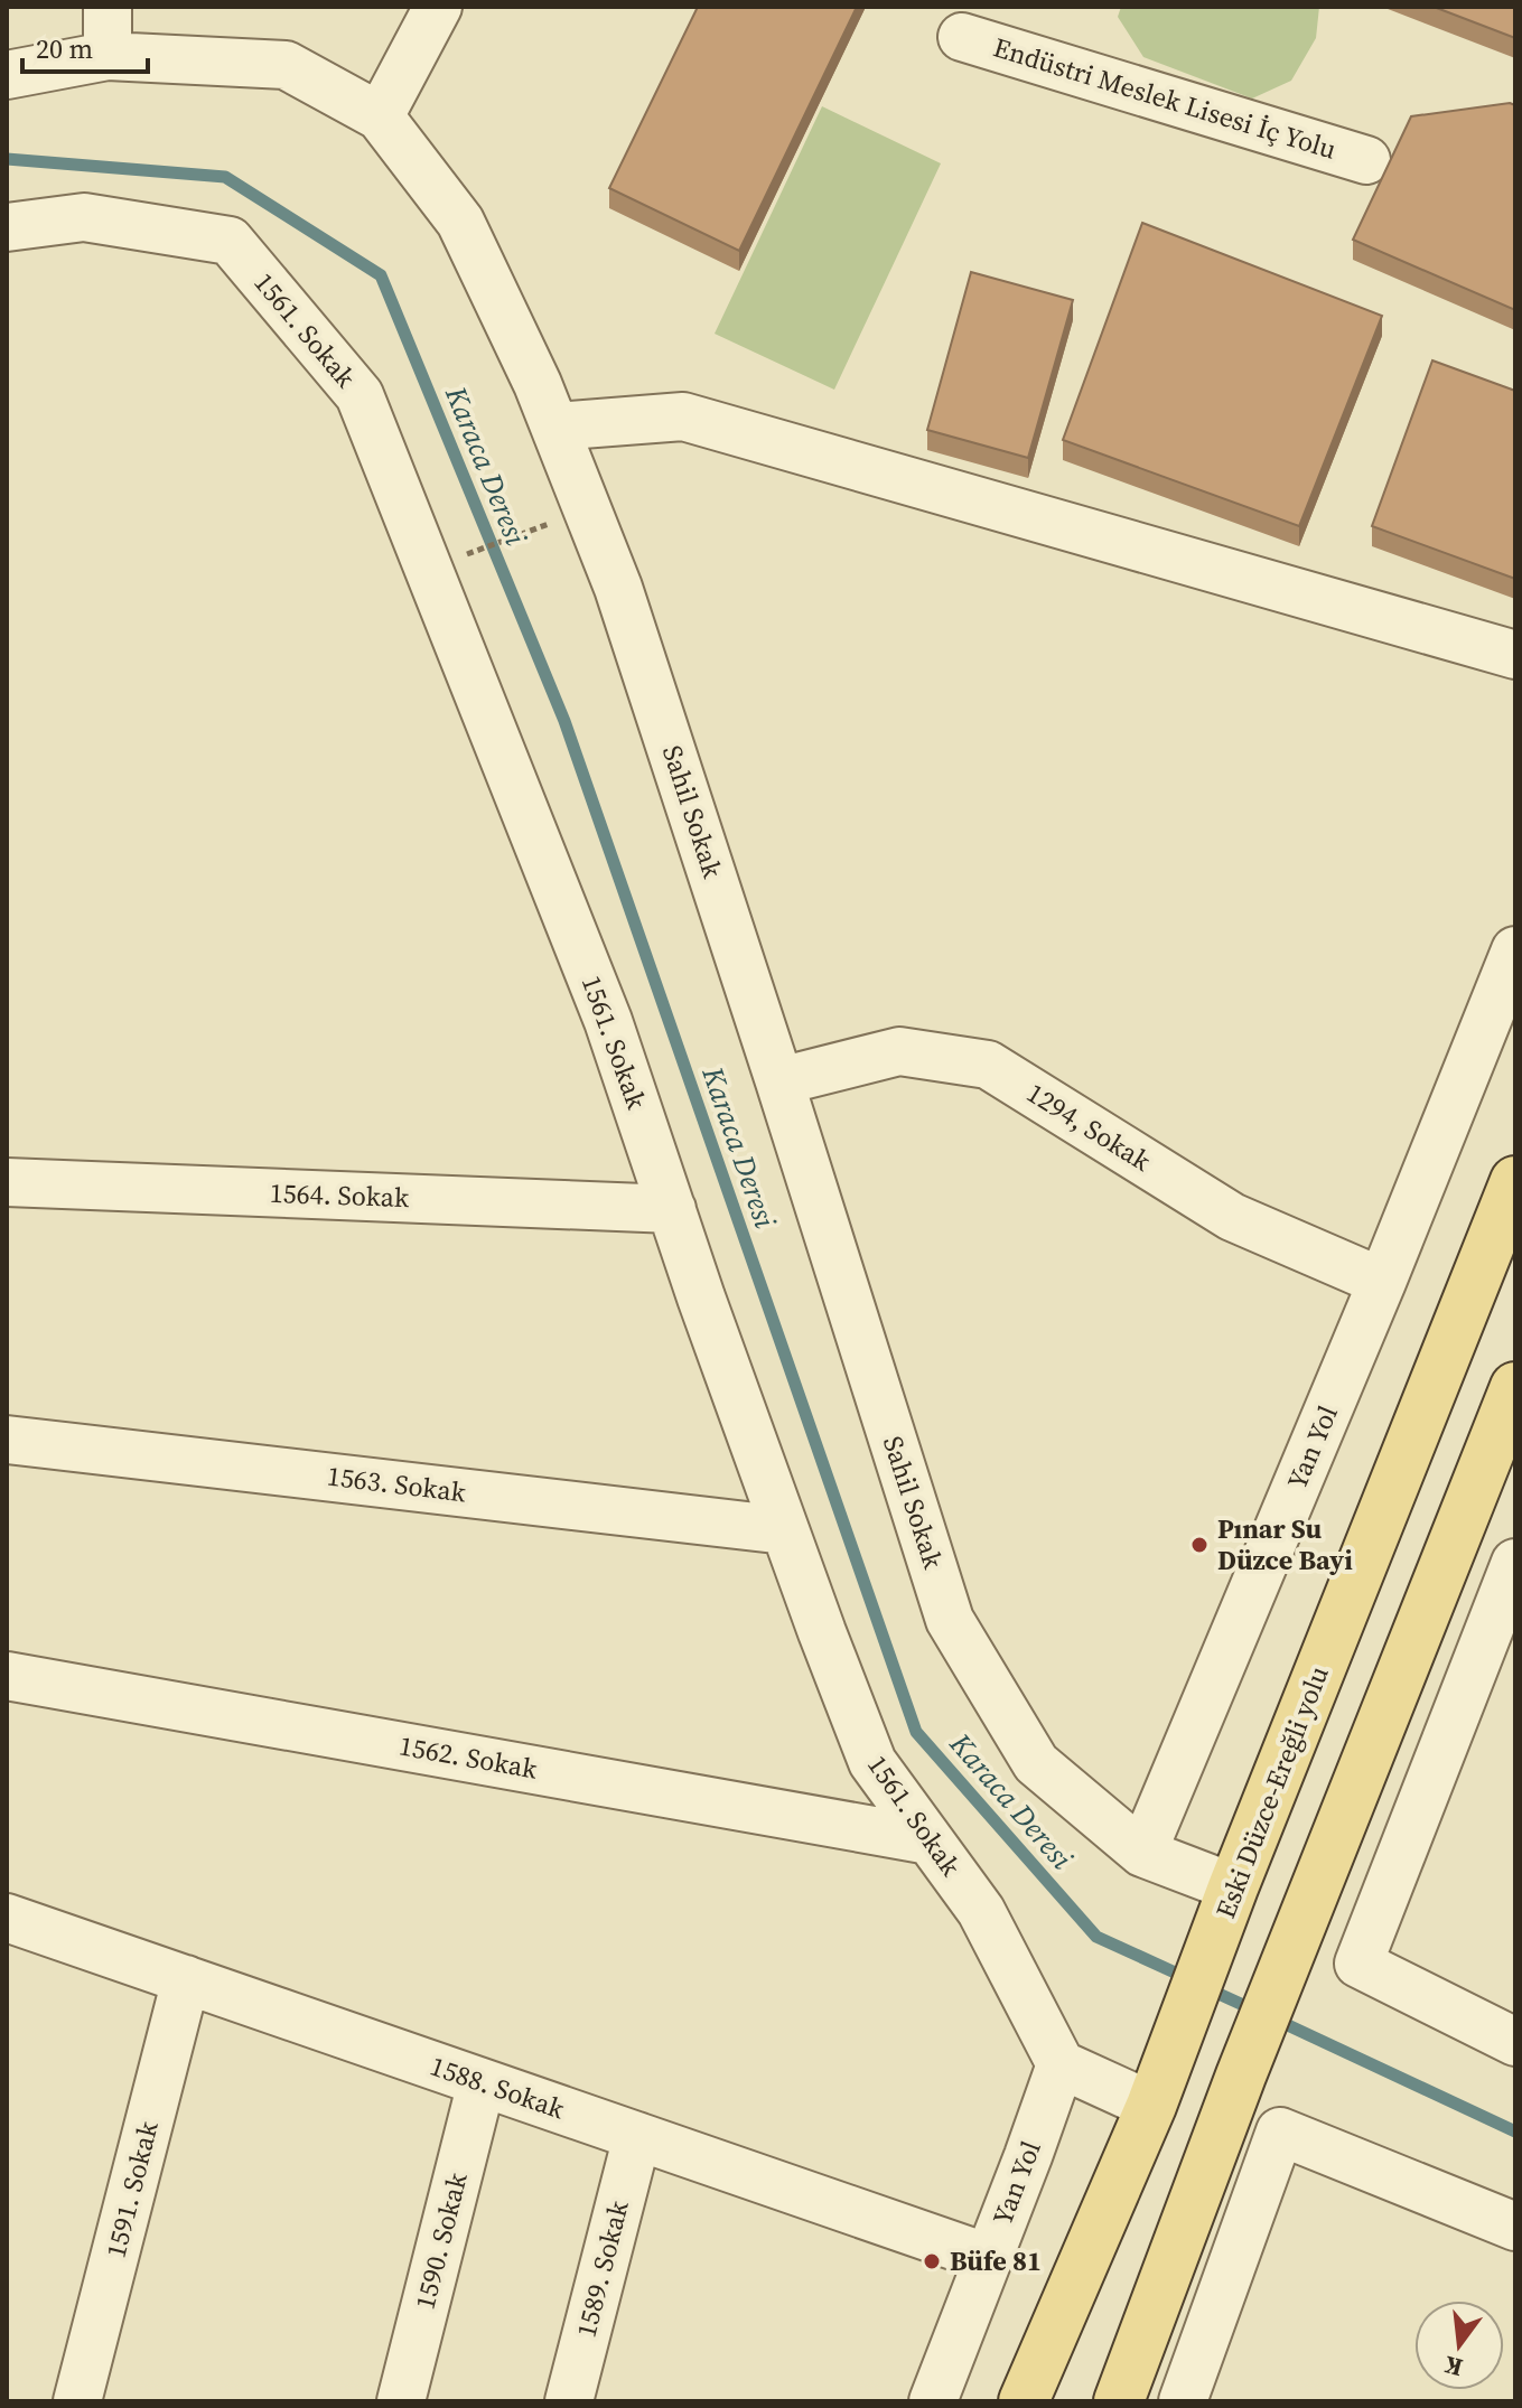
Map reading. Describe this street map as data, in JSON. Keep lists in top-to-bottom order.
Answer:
{
  "streets": {
    "main road": ["Eski Düzce-Ereğli yolu"],
    "street": [
      "Endüstri Meslek Lisesi İç Yolu",
      "1561. Sokak",
      "Sahil Sokak",
      "1294, Sokak",
      "1564. Sokak",
      "Yan Yol",
      "1563. Sokak",
      "1562. Sokak",
      "1588. Sokak",
      "1591. Sokak",
      "1590. Sokak",
      "1589. Sokak"
    ]
  },
  "crossings": [
    ["1561. Sokak", "1564. Sokak"],
    ["1561. Sokak", "Yan Yol"],
    ["1561. Sokak", "1563. Sokak"],
    ["1561. Sokak", "1562. Sokak"],
    ["Sahil Sokak", "1294, Sokak"],
    ["Sahil Sokak", "Yan Yol"],
    ["1294, Sokak", "Yan Yol"],
    ["Yan Yol", "1588. Sokak"],
    ["1588. Sokak", "1591. Sokak"],
    ["1588. Sokak", "1590. Sokak"],
    ["1588. Sokak", "1589. Sokak"]
  ],
  "water": ["Karaca Deresi"],
  "places": ["Pınar Su Düzce Bayi", "Büfe 81"],
  "scale_bar": "20 m",
  "north": "bottom"
}
